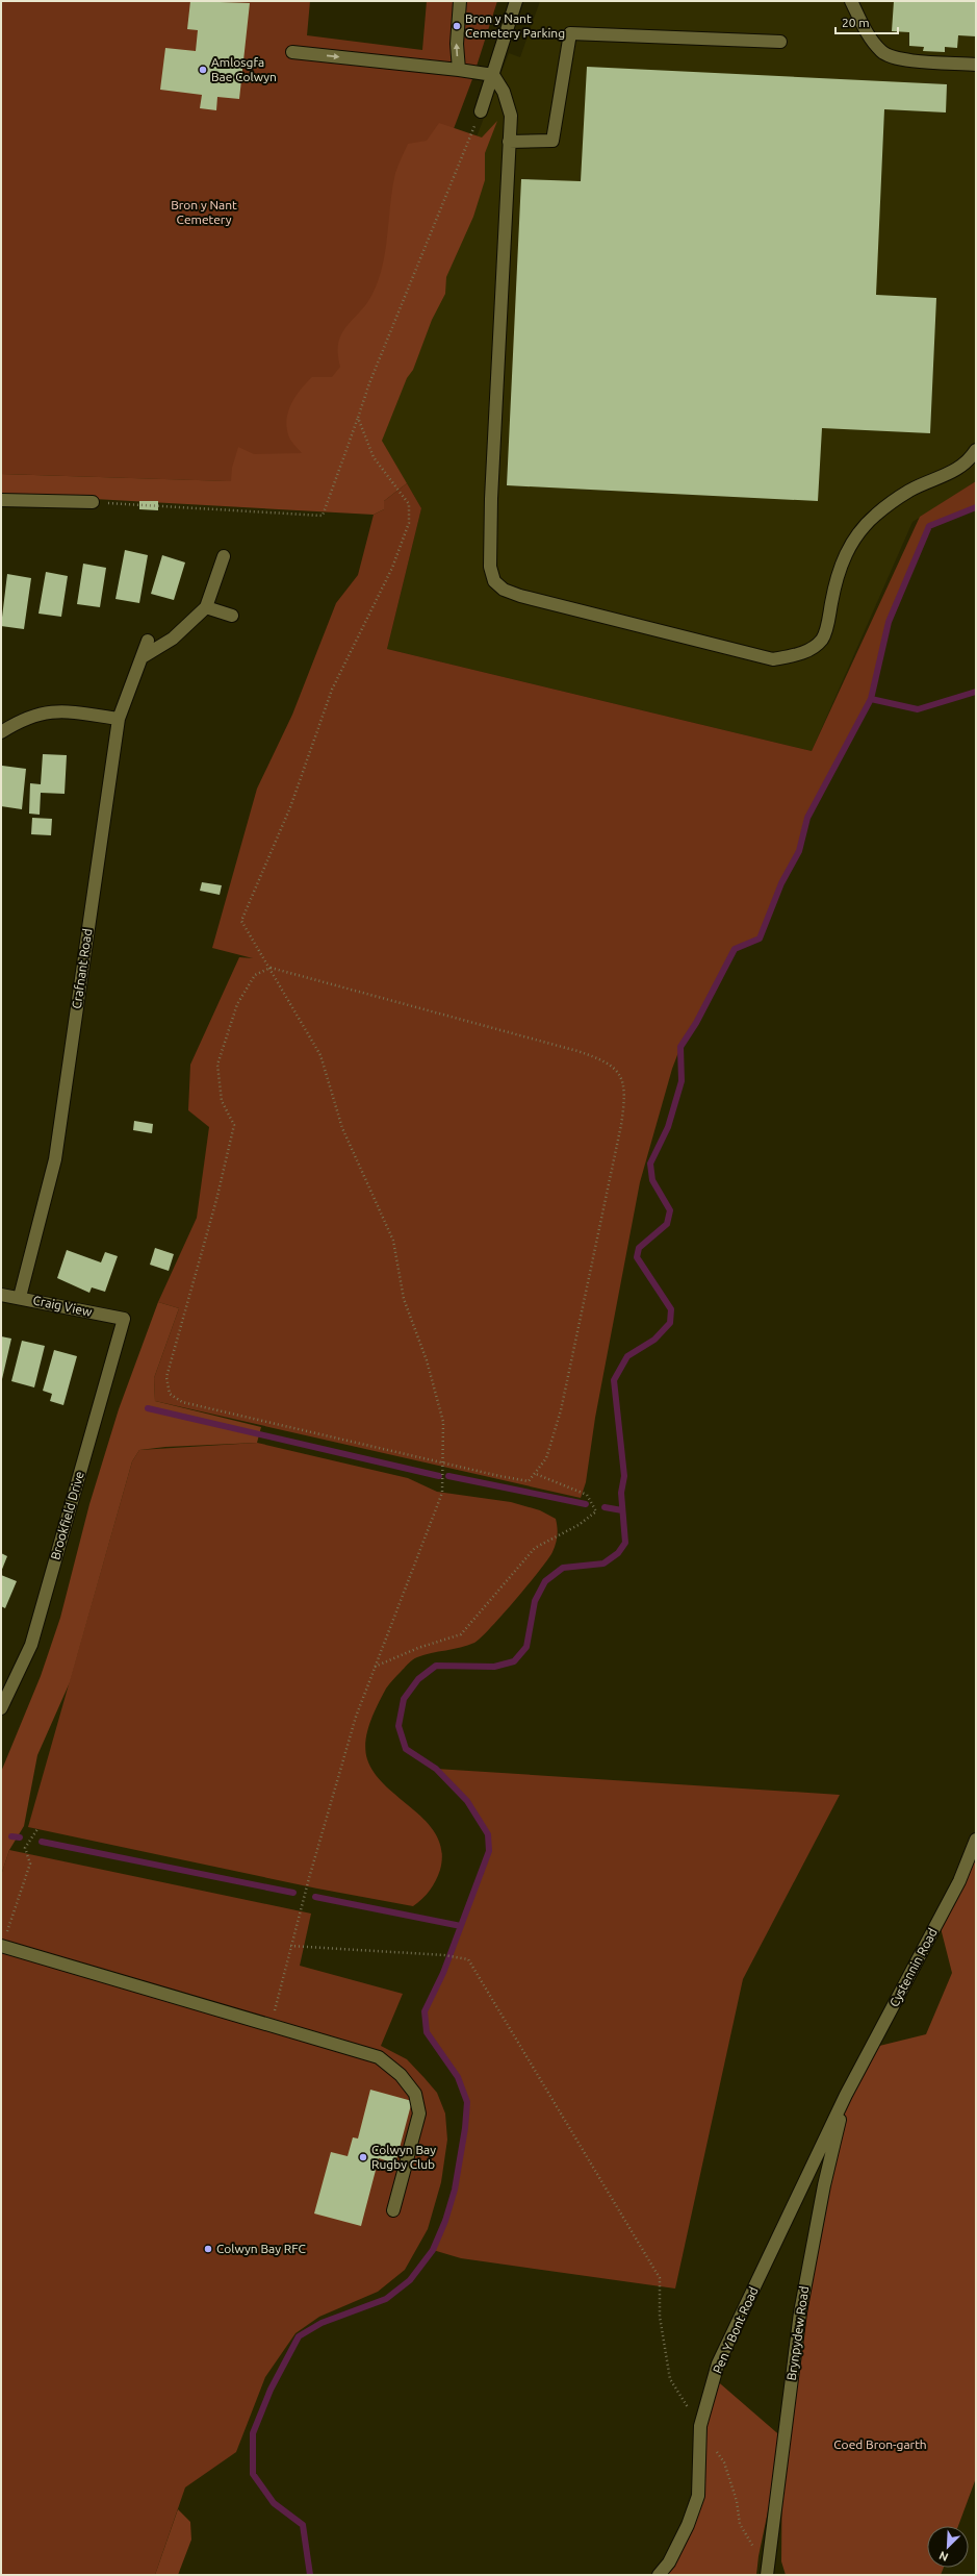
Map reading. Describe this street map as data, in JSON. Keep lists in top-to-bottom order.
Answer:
{
  "streets": {
    "street": [
      "Crafnant Road",
      "Craig View",
      "Brookfield Drive",
      "Cystennin Road",
      "Pen Y Bont Road",
      "Brynpydew Road"
    ]
  },
  "crossings": [
    ["Crafnant Road", "Craig View"],
    ["Craig View", "Brookfield Drive"],
    ["Cystennin Road", "Pen Y Bont Road"],
    ["Cystennin Road", "Brynpydew Road"],
    ["Pen Y Bont Road", "Brynpydew Road"]
  ],
  "parks": ["Bron y Nant Cemetery", "Coed Bron-garth"],
  "places": [
    "Bron y Nant Cemetery Parking",
    "Amlosgfa Bae Colwyn",
    "Colwyn Bay Rugby Club",
    "Colwyn Bay RFC"
  ],
  "scale_bar": "20 m",
  "north": "bottom left"
}
